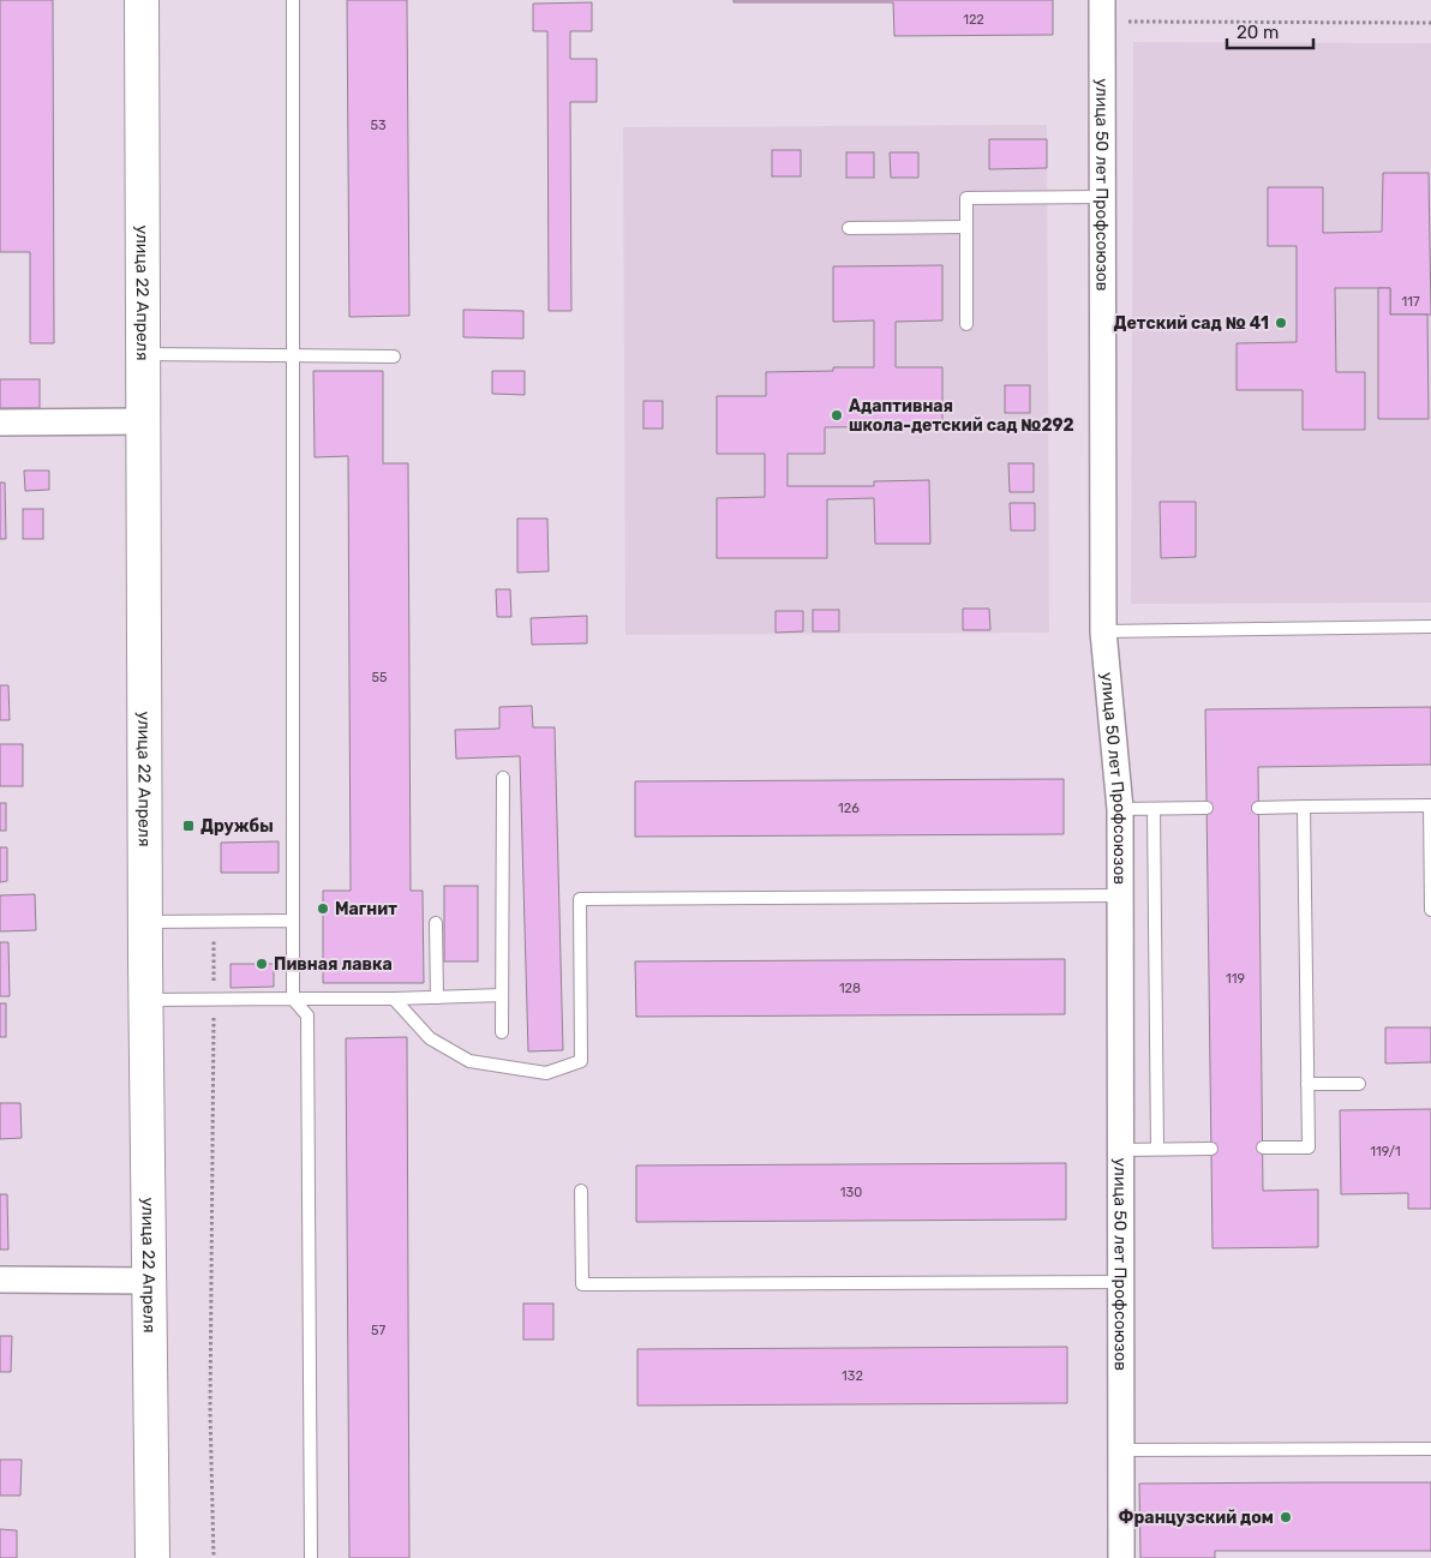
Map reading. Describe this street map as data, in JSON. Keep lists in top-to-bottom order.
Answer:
{
  "streets": {
    "main road": ["улица 22 Апреля"],
    "street": ["улица 50 лет Профсоюзов"]
  },
  "places": {
    "other": [
      "Детский сад № 41",
      "Адаптивная школа-детский сад №292",
      "Магнит",
      "Пивная лавка",
      "Французский дом"
    ],
    "transit": ["Дружбы"]
  },
  "house_numbers": [
    "122",
    "53",
    "117",
    "55",
    "126",
    "119",
    "128",
    "119/1",
    "130",
    "57",
    "132"
  ],
  "scale_bar": "20 m"
}
